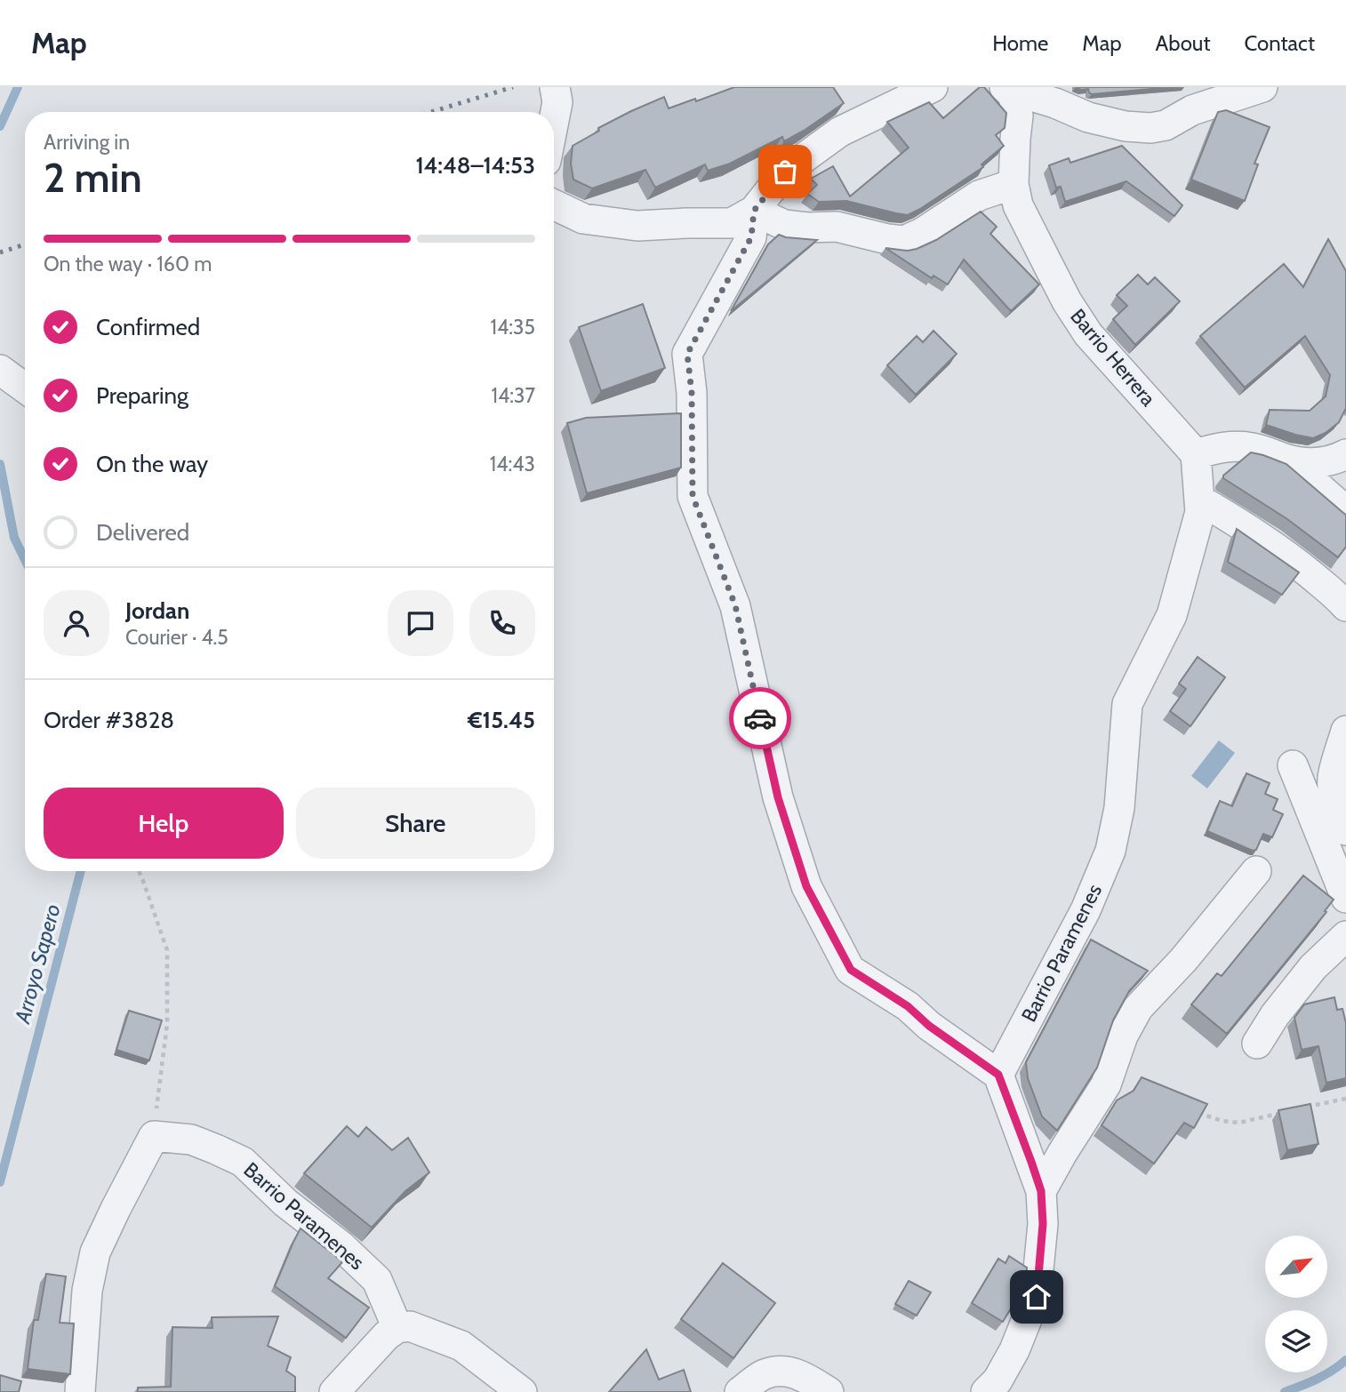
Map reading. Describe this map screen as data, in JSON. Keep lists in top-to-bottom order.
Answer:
{
  "streets": {
    "street": ["Barrio Herrera", "Barrio Paramenes"]
  },
  "water": ["Arroyo Sapero"],
  "north": "top right",
  "page": {
    "header": "Map",
    "nav": [
      "Home",
      "Map",
      "About",
      "Contact"
    ],
    "heading": ["2 min", "Arriving in", "14:48–14:53"],
    "panel": [
      "Jordan",
      "Courier · 4.5",
      "Order #3828",
      "€15.45"
    ],
    "bar": "On the way · 160 m",
    "list": [
      ["Confirmed", "14:35"],
      ["Preparing", "14:37"],
      ["On the way", "14:43"],
      "Delivered"
    ],
    "buttons": ["Help", "Share"]
  }
}
